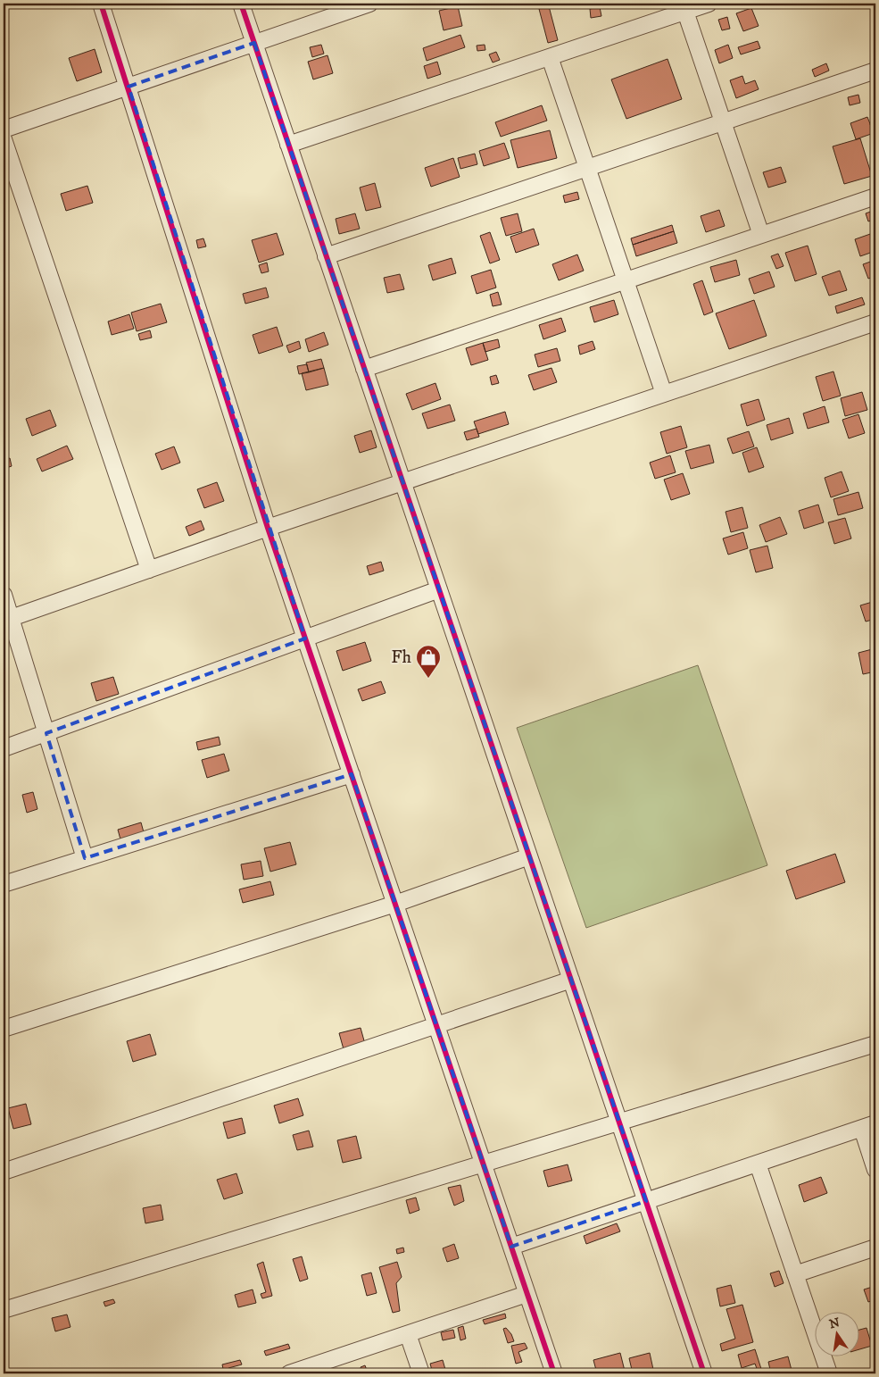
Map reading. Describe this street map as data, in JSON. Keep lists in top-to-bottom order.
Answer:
{
  "places": {
    "shop": ["Fh"]
  },
  "north": "top"
}
